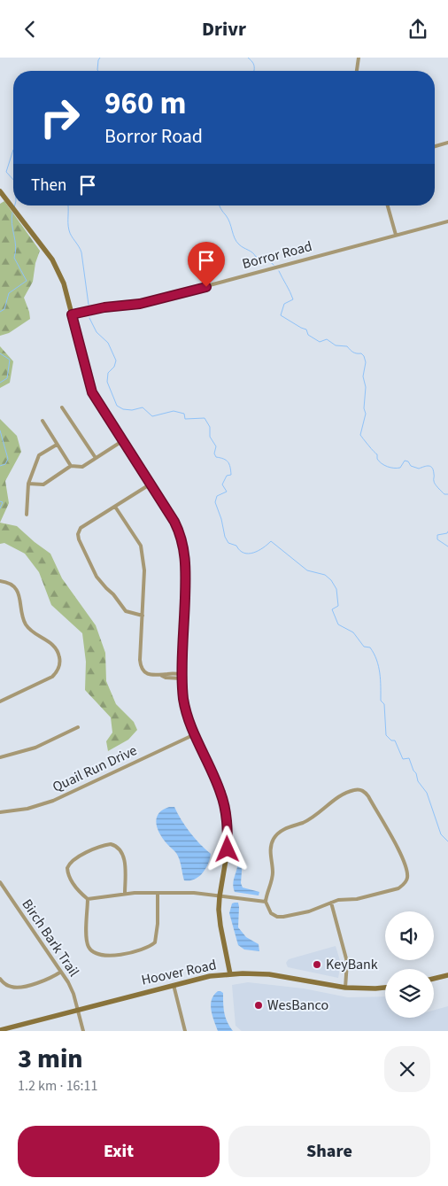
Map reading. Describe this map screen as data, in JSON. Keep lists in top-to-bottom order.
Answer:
{
  "streets": {
    "street": [
      "Borror Road",
      "Quail Run Drive",
      "Birch Bark Trail",
      "Hoover Road"
    ]
  },
  "crossings": [
    ["Birch Bark Trail", "Hoover Road"]
  ],
  "places": ["KeyBank", "WesBanco"],
  "page": {
    "header": "Drivr",
    "turn": ["960 m", "Borror Road"],
    "then": "Then",
    "heading": ["3 min", "1.2 km · 16:11"],
    "buttons": ["Exit", "Share"]
  }
}
